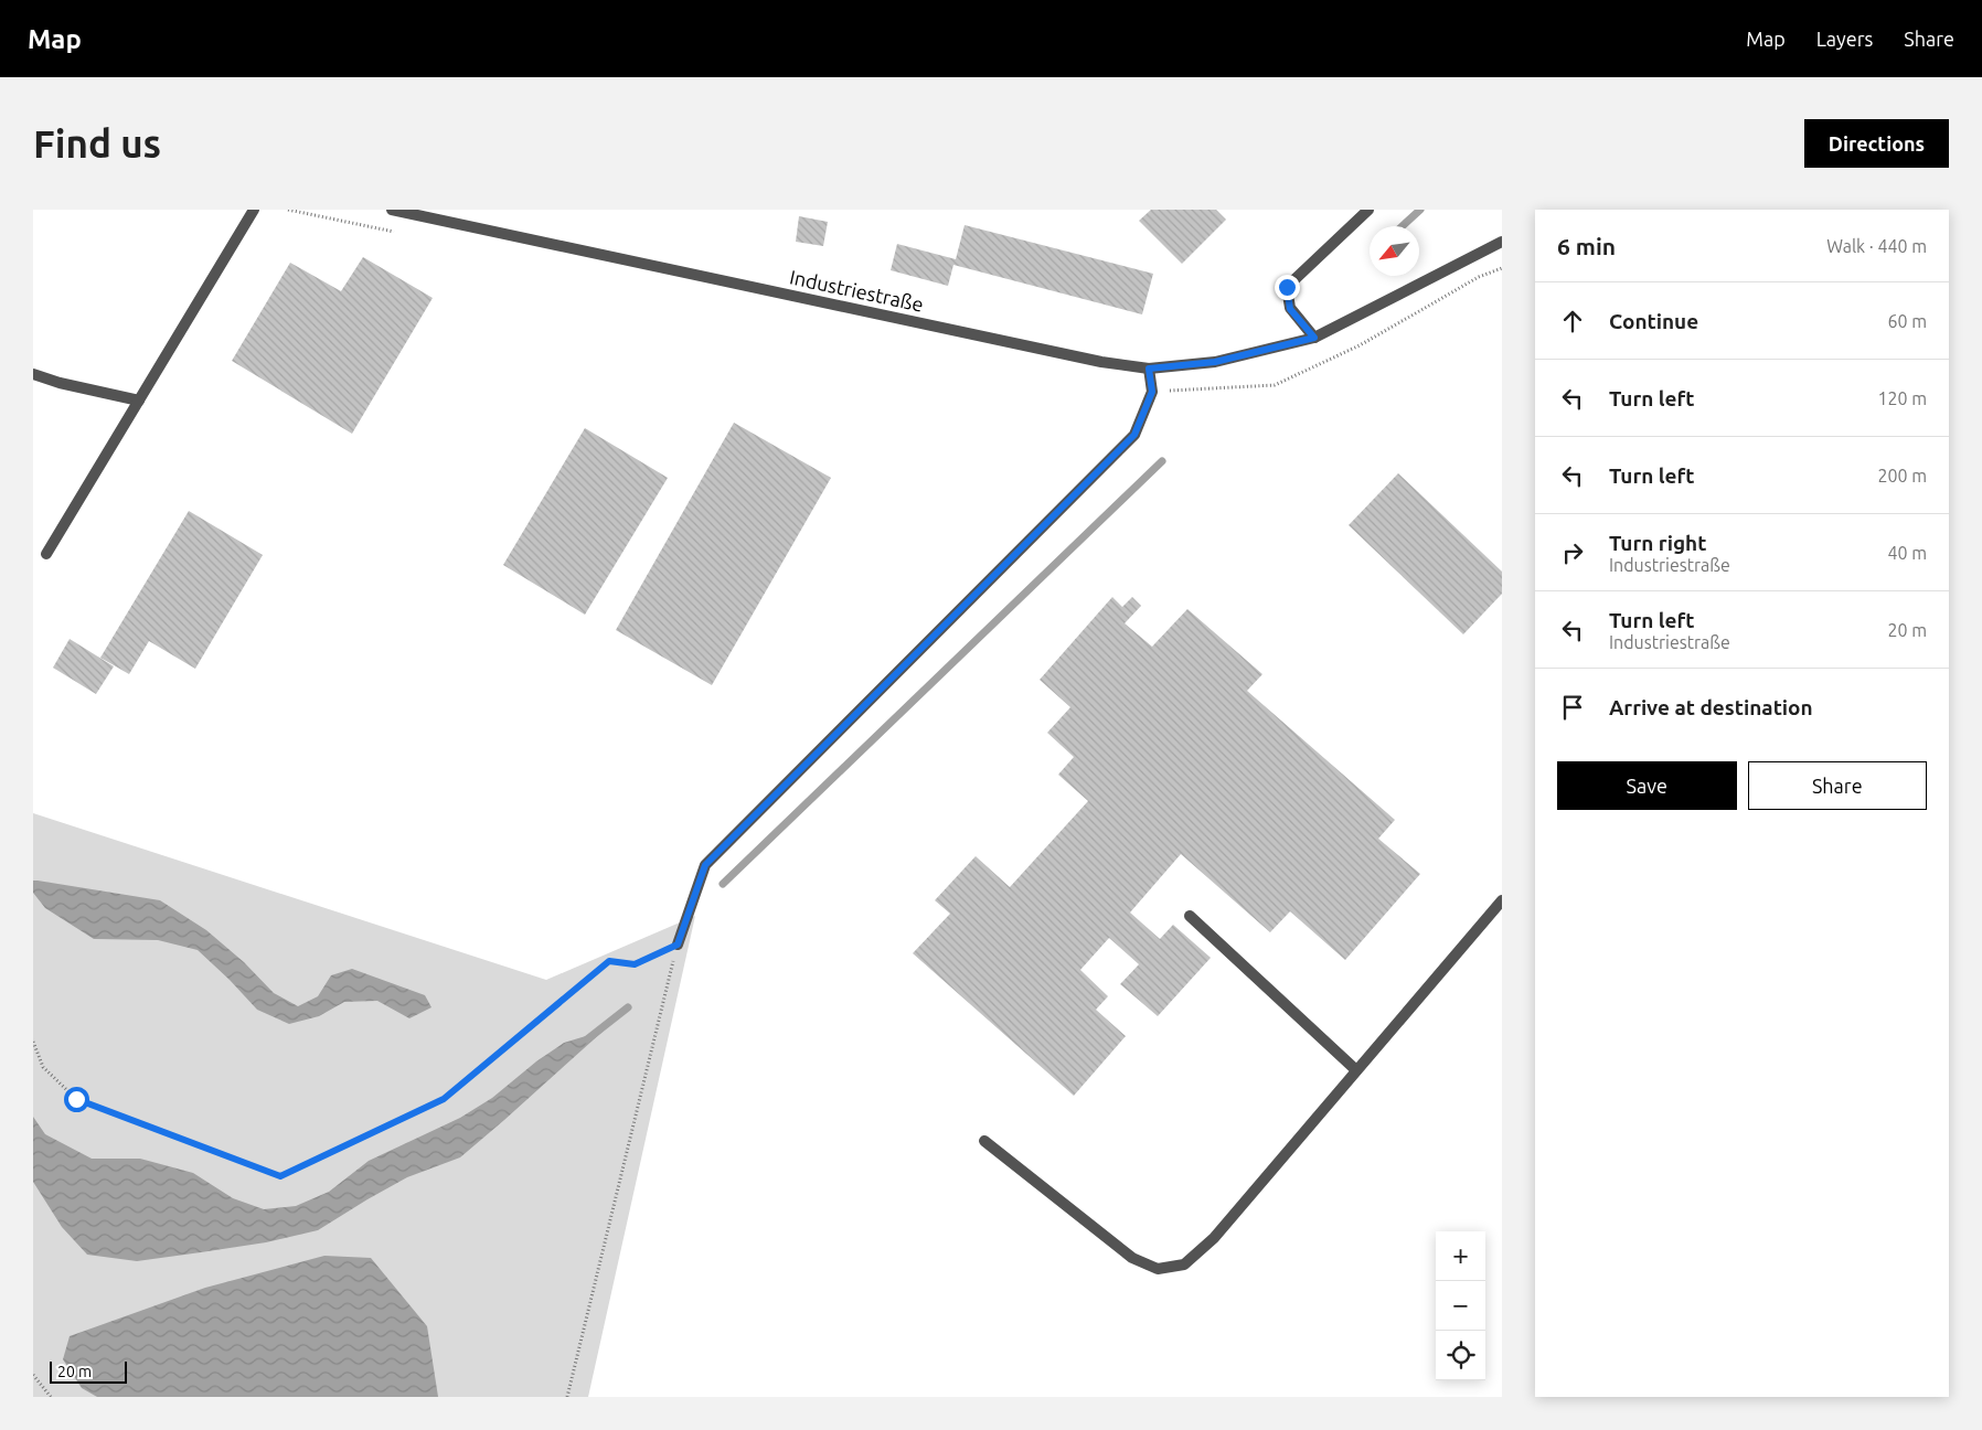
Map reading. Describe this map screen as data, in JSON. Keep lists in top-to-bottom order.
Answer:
{
  "streets": {
    "street": ["Industriestraße"]
  },
  "scale_bar": "20 m",
  "north": "bottom left",
  "page": {
    "header": "Map",
    "nav": ["Map", "Layers", "Share"],
    "buttons": [
      "Directions",
      ["Save", "Share"]
    ],
    "title": "Find us",
    "heading": ["6 min", "Walk · 440 m"],
    "list": [
      ["Continue", "60 m"],
      ["Turn left", "120 m"],
      ["Turn left", "200 m"],
      ["Turn right", "Industriestraße", "40 m"],
      ["Turn left", "Industriestraße", "20 m"],
      "Arrive at destination"
    ],
    "map_buttons": ["+", "−"],
    "scale": "20 m"
  }
}
